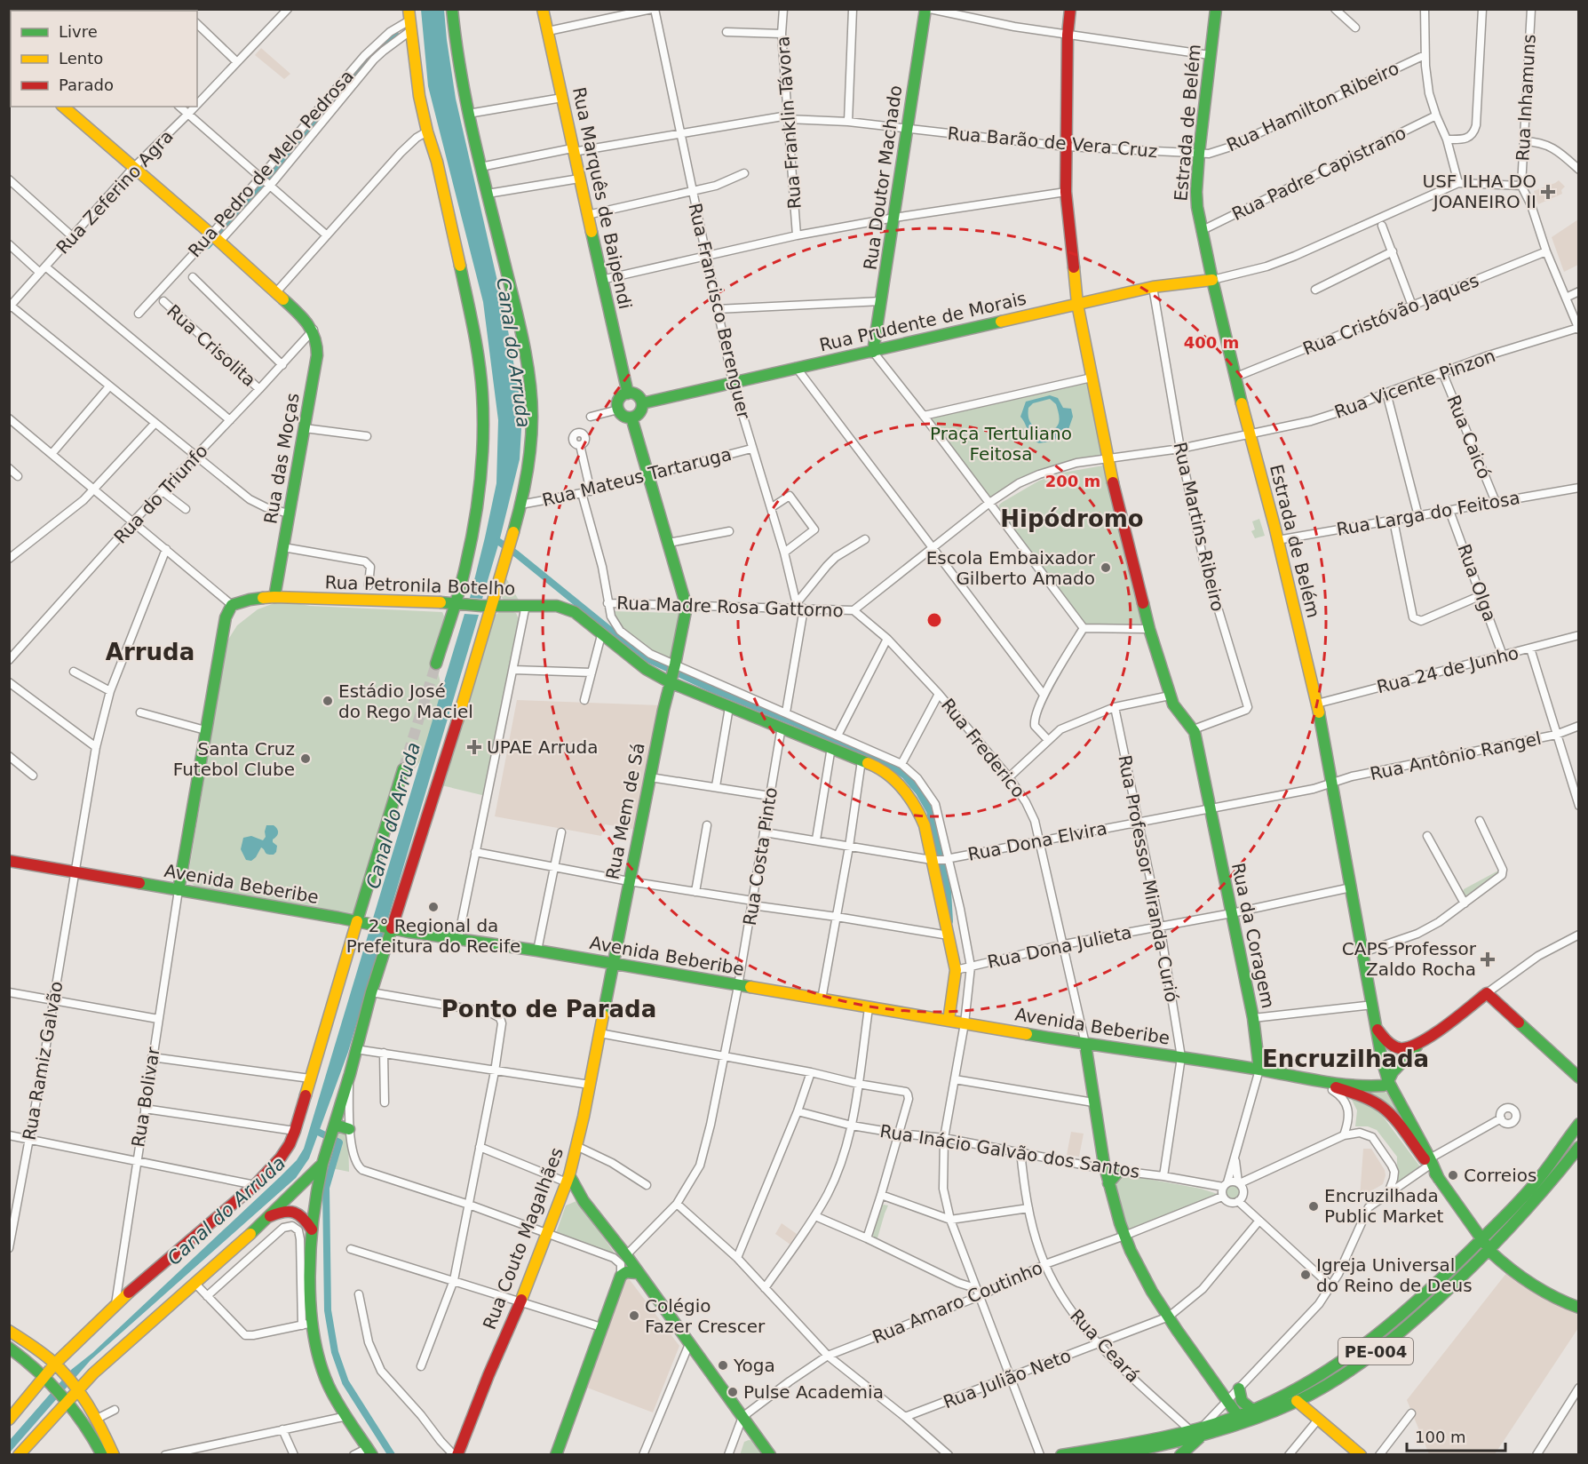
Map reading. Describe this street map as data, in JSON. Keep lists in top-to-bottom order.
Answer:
{
  "streets": {
    "main road": [
      "Estrada de Belém",
      "Rua Doutor Machado",
      "Rua Marquês de Baipendi",
      "Rua Prudente de Morais",
      "Rua das Moças",
      "Rua Petronila Botelho",
      "Rua Mem de Sá",
      "Avenida Beberibe",
      "Rua da Coragem",
      "Rua Couto Magalhães",
      "PE-004"
    ],
    "street": [
      "Rua Inhamuns",
      "Rua Hamilton Ribeiro",
      "Rua Franklin Távora",
      "Rua Barão de Vera Cruz",
      "Rua Pedro de Melo Pedrosa",
      "Rua Padre Capistrano",
      "Rua Zeferino Agra",
      "Rua Francisco Berenguer",
      "Rua Cristóvão Jaques",
      "Rua Crisolita",
      "Rua Vicente Pinzon",
      "Rua Caicó",
      "Rua Mateus Tartaruga",
      "Rua do Triunfo",
      "Rua Larga do Feitosa",
      "Rua Martins Ribeiro",
      "Rua Olga",
      "Rua Madre Rosa Gattorno",
      "Rua 24 de Junho",
      "Rua Frederico",
      "Rua Antônio Rangel",
      "Rua Dona Elvira",
      "Rua Costa Pinto",
      "Rua Professor Miranda Curió",
      "Rua Dona Julieta",
      "Rua Ramiz Galvão",
      "Rua Bolivar",
      "Rua Inácio Galvão dos Santos",
      "Rua Amaro Coutinho",
      "Rua Ceará",
      "Rua Julião Neto"
    ]
  },
  "crossings": [
    ["Rua Hamilton Ribeiro", "Estrada de Belém"],
    ["Rua Hamilton Ribeiro", "Rua Barão de Vera Cruz"],
    ["Rua Franklin Távora", "Rua Barão de Vera Cruz"],
    ["Estrada de Belém", "Rua Barão de Vera Cruz"],
    ["Estrada de Belém", "Rua Padre Capistrano"],
    ["Estrada de Belém", "Rua Cristóvão Jaques"],
    ["Estrada de Belém", "Rua Prudente de Morais"],
    ["Estrada de Belém", "Rua Vicente Pinzon"],
    ["Estrada de Belém", "Rua Larga do Feitosa"],
    ["Estrada de Belém", "Rua 24 de Junho"],
    ["Estrada de Belém", "Rua Antônio Rangel"],
    ["Estrada de Belém", "Rua Dona Elvira"],
    ["Estrada de Belém", "Avenida Beberibe"],
    ["Estrada de Belém", "Rua Dona Julieta"],
    ["Rua Barão de Vera Cruz", "Rua Doutor Machado"],
    ["Rua Barão de Vera Cruz", "Rua Marquês de Baipendi"],
    ["Rua Barão de Vera Cruz", "Rua Francisco Berenguer"],
    ["Rua Doutor Machado", "Rua Prudente de Morais"],
    ["Rua Marquês de Baipendi", "Rua Prudente de Morais"],
    ["Rua Francisco Berenguer", "Rua Prudente de Morais"],
    ["Rua Francisco Berenguer", "Rua Mateus Tartaruga"],
    ["Rua Francisco Berenguer", "Rua Madre Rosa Gattorno"],
    ["Rua Prudente de Morais", "Rua Martins Ribeiro"],
    ["Rua Crisolita", "Rua do Triunfo"],
    ["Rua Vicente Pinzon", "Rua Caicó"],
    ["Rua Vicente Pinzon", "Rua Martins Ribeiro"],
    ["Rua Vicente Pinzon", "Rua Madre Rosa Gattorno"],
    ["Rua Vicente Pinzon", "Rua Frederico"],
    ["Rua Caicó", "Rua Larga do Feitosa"],
    ["Rua das Moças", "Rua do Triunfo"],
    ["Rua das Moças", "Rua Petronila Botelho"],
    ["Rua Larga do Feitosa", "Rua Olga"],
    ["Rua Martins Ribeiro", "Rua da Coragem"],
    ["Rua Olga", "Rua 24 de Junho"],
    ["Rua Madre Rosa Gattorno", "Rua Frederico"],
    ["Rua Frederico", "Rua Dona Elvira"],
    ["Rua Frederico", "Avenida Beberibe"],
    ["Rua Frederico", "Rua Dona Julieta"],
    ["Rua Antônio Rangel", "Rua Dona Elvira"],
    ["Rua Mem de Sá", "Avenida Beberibe"],
    ["Rua Mem de Sá", "Rua Couto Magalhães"],
    ["Rua Dona Elvira", "Rua Professor Miranda Curió"],
    ["Rua Dona Elvira", "Rua da Coragem"],
    ["Rua Costa Pinto", "Avenida Beberibe"],
    ["Rua Professor Miranda Curió", "Avenida Beberibe"],
    ["Rua Professor Miranda Curió", "Rua Dona Julieta"],
    ["Rua Professor Miranda Curió", "Rua Inácio Galvão dos Santos"],
    ["Avenida Beberibe", "Rua da Coragem"],
    ["Avenida Beberibe", "Rua Ramiz Galvão"],
    ["Avenida Beberibe", "Rua Bolivar"],
    ["Avenida Beberibe", "Rua Couto Magalhães"],
    ["Rua da Coragem", "Rua Dona Julieta"],
    ["Rua Inácio Galvão dos Santos", "Rua Amaro Coutinho"],
    ["Rua Inácio Galvão dos Santos", "Rua Ceará"],
    ["Rua Amaro Coutinho", "Rua Ceará"],
    ["Rua Ceará", "PE-004"],
    ["Rua Ceará", "Rua Julião Neto"]
  ],
  "districts": [
    "Hipódromo",
    "Arruda",
    "Ponto de Parada",
    "Encruzilhada"
  ],
  "water": ["Canal do Arruda"],
  "parks": ["Praça Tertuliano Feitosa"],
  "places": {
    "health": ["USF ILHA DO JOANEIRO II", "UPAE Arruda", "CAPS Professor Zaldo Rocha"],
    "other": [
      "Escola Embaixador Gilberto Amado",
      "Estádio José do Rego Maciel",
      "Santa Cruz Futebol Clube",
      "2° Regional da Prefeitura do Recife",
      "Correios",
      "Encruzilhada Public Market",
      "Igreja Universal do Reino de Deus",
      "Colégio Fazer Crescer",
      "Yoga",
      "Pulse Academia"
    ]
  },
  "legend": ["Livre", "Lento", "Parado"],
  "scale_bar": "100 m",
  "rings": ["400 m", "200 m"]
}
